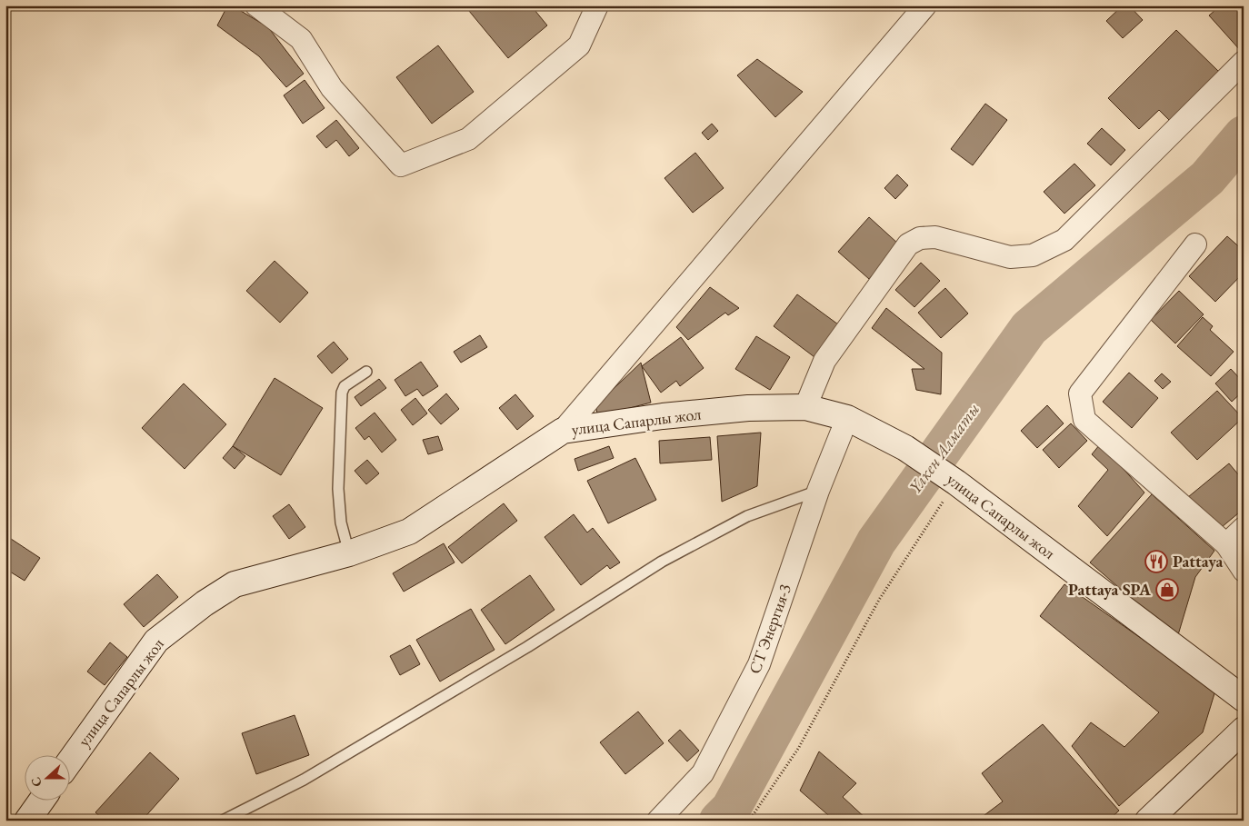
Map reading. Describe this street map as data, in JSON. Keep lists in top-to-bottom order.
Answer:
{
  "streets": {
    "street": ["улица Сапарлы жол", "СТ Энергия-3"]
  },
  "crossings": [
    ["улица Сапарлы жол", "СТ Энергия-3"]
  ],
  "water": ["Үлкен Алматы"],
  "places": {
    "restaurant": ["Pattaya"],
    "shop": ["Pattaya SPA"]
  },
  "north": "left"
}
